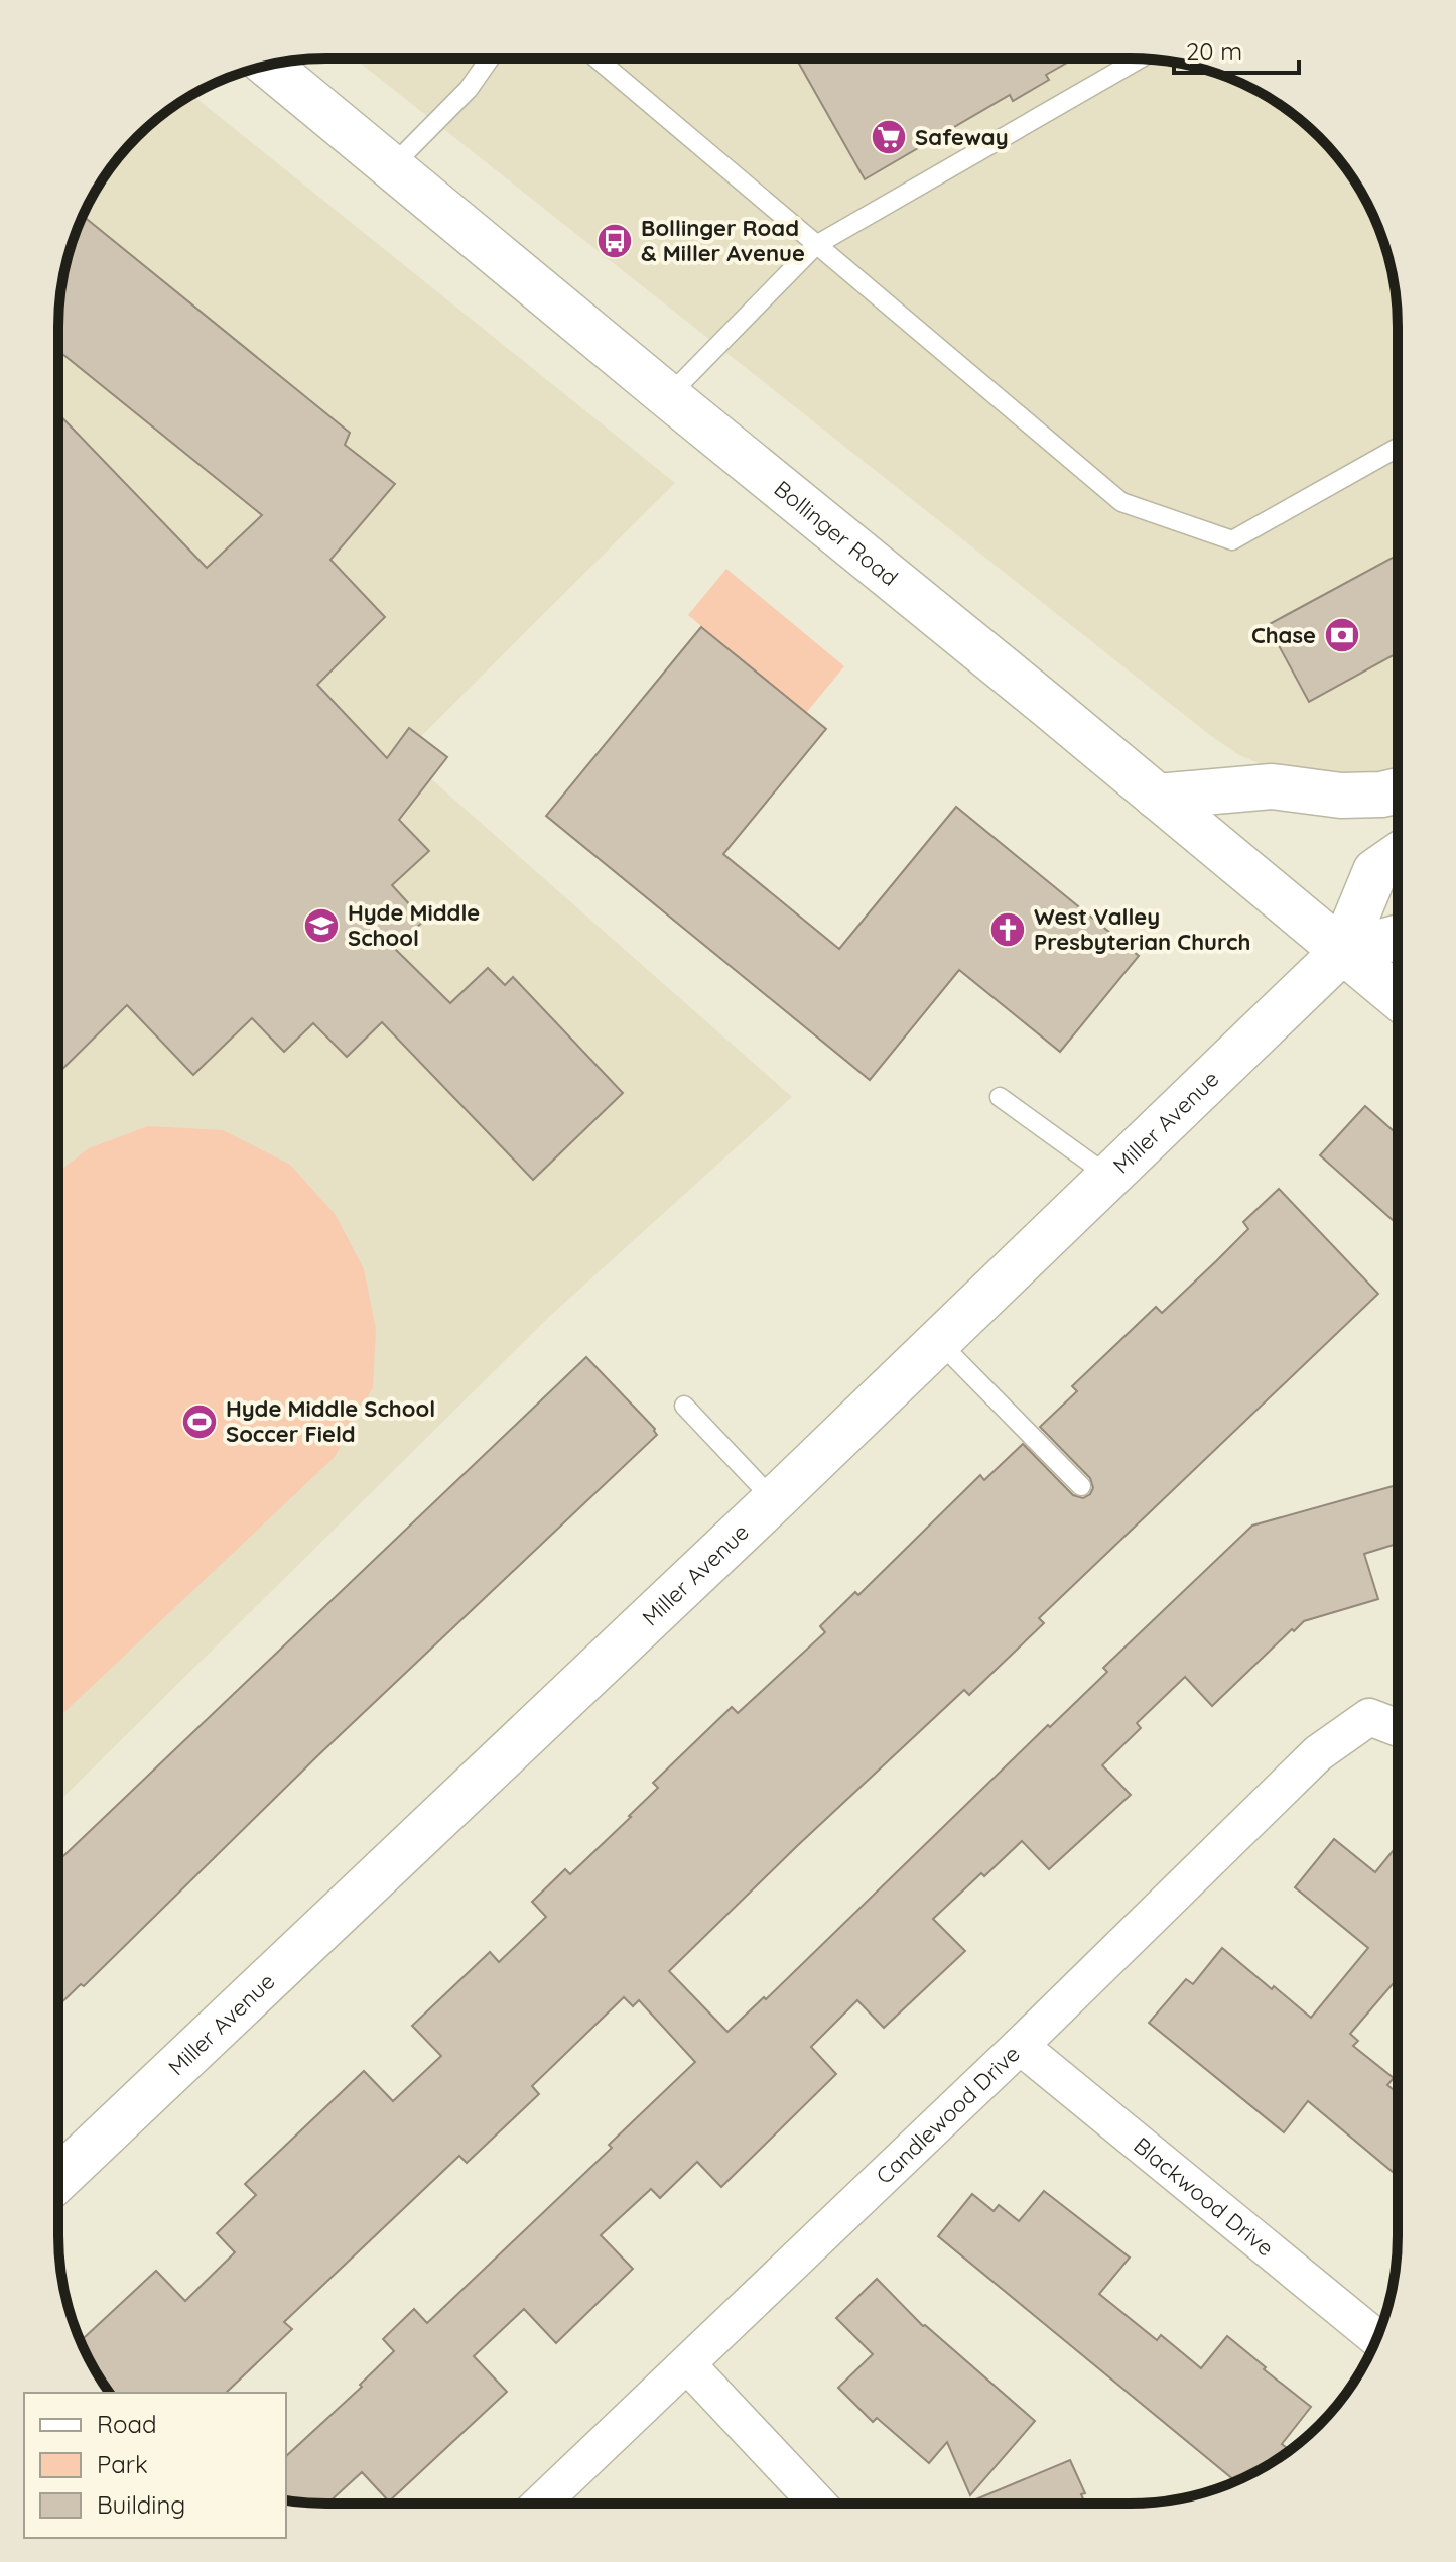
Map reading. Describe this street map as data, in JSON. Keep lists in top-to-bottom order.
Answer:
{
  "streets": {
    "main road": ["Bollinger Road", "Miller Avenue"],
    "street": ["Candlewood Drive", "Blackwood Drive"]
  },
  "crossings": [
    ["Bollinger Road", "Miller Avenue"],
    ["Candlewood Drive", "Blackwood Drive"]
  ],
  "places": {
    "supermarket": ["Safeway"],
    "bus stop": ["Bollinger Road & Miller Avenue"],
    "bank": ["Chase"],
    "school or university": ["Hyde Middle School"],
    "church": ["West Valley Presbyterian Church"],
    "sports": ["Hyde Middle School Soccer Field"]
  },
  "legend": ["Road", "Park", "Building"],
  "scale_bar": "20 m"
}
